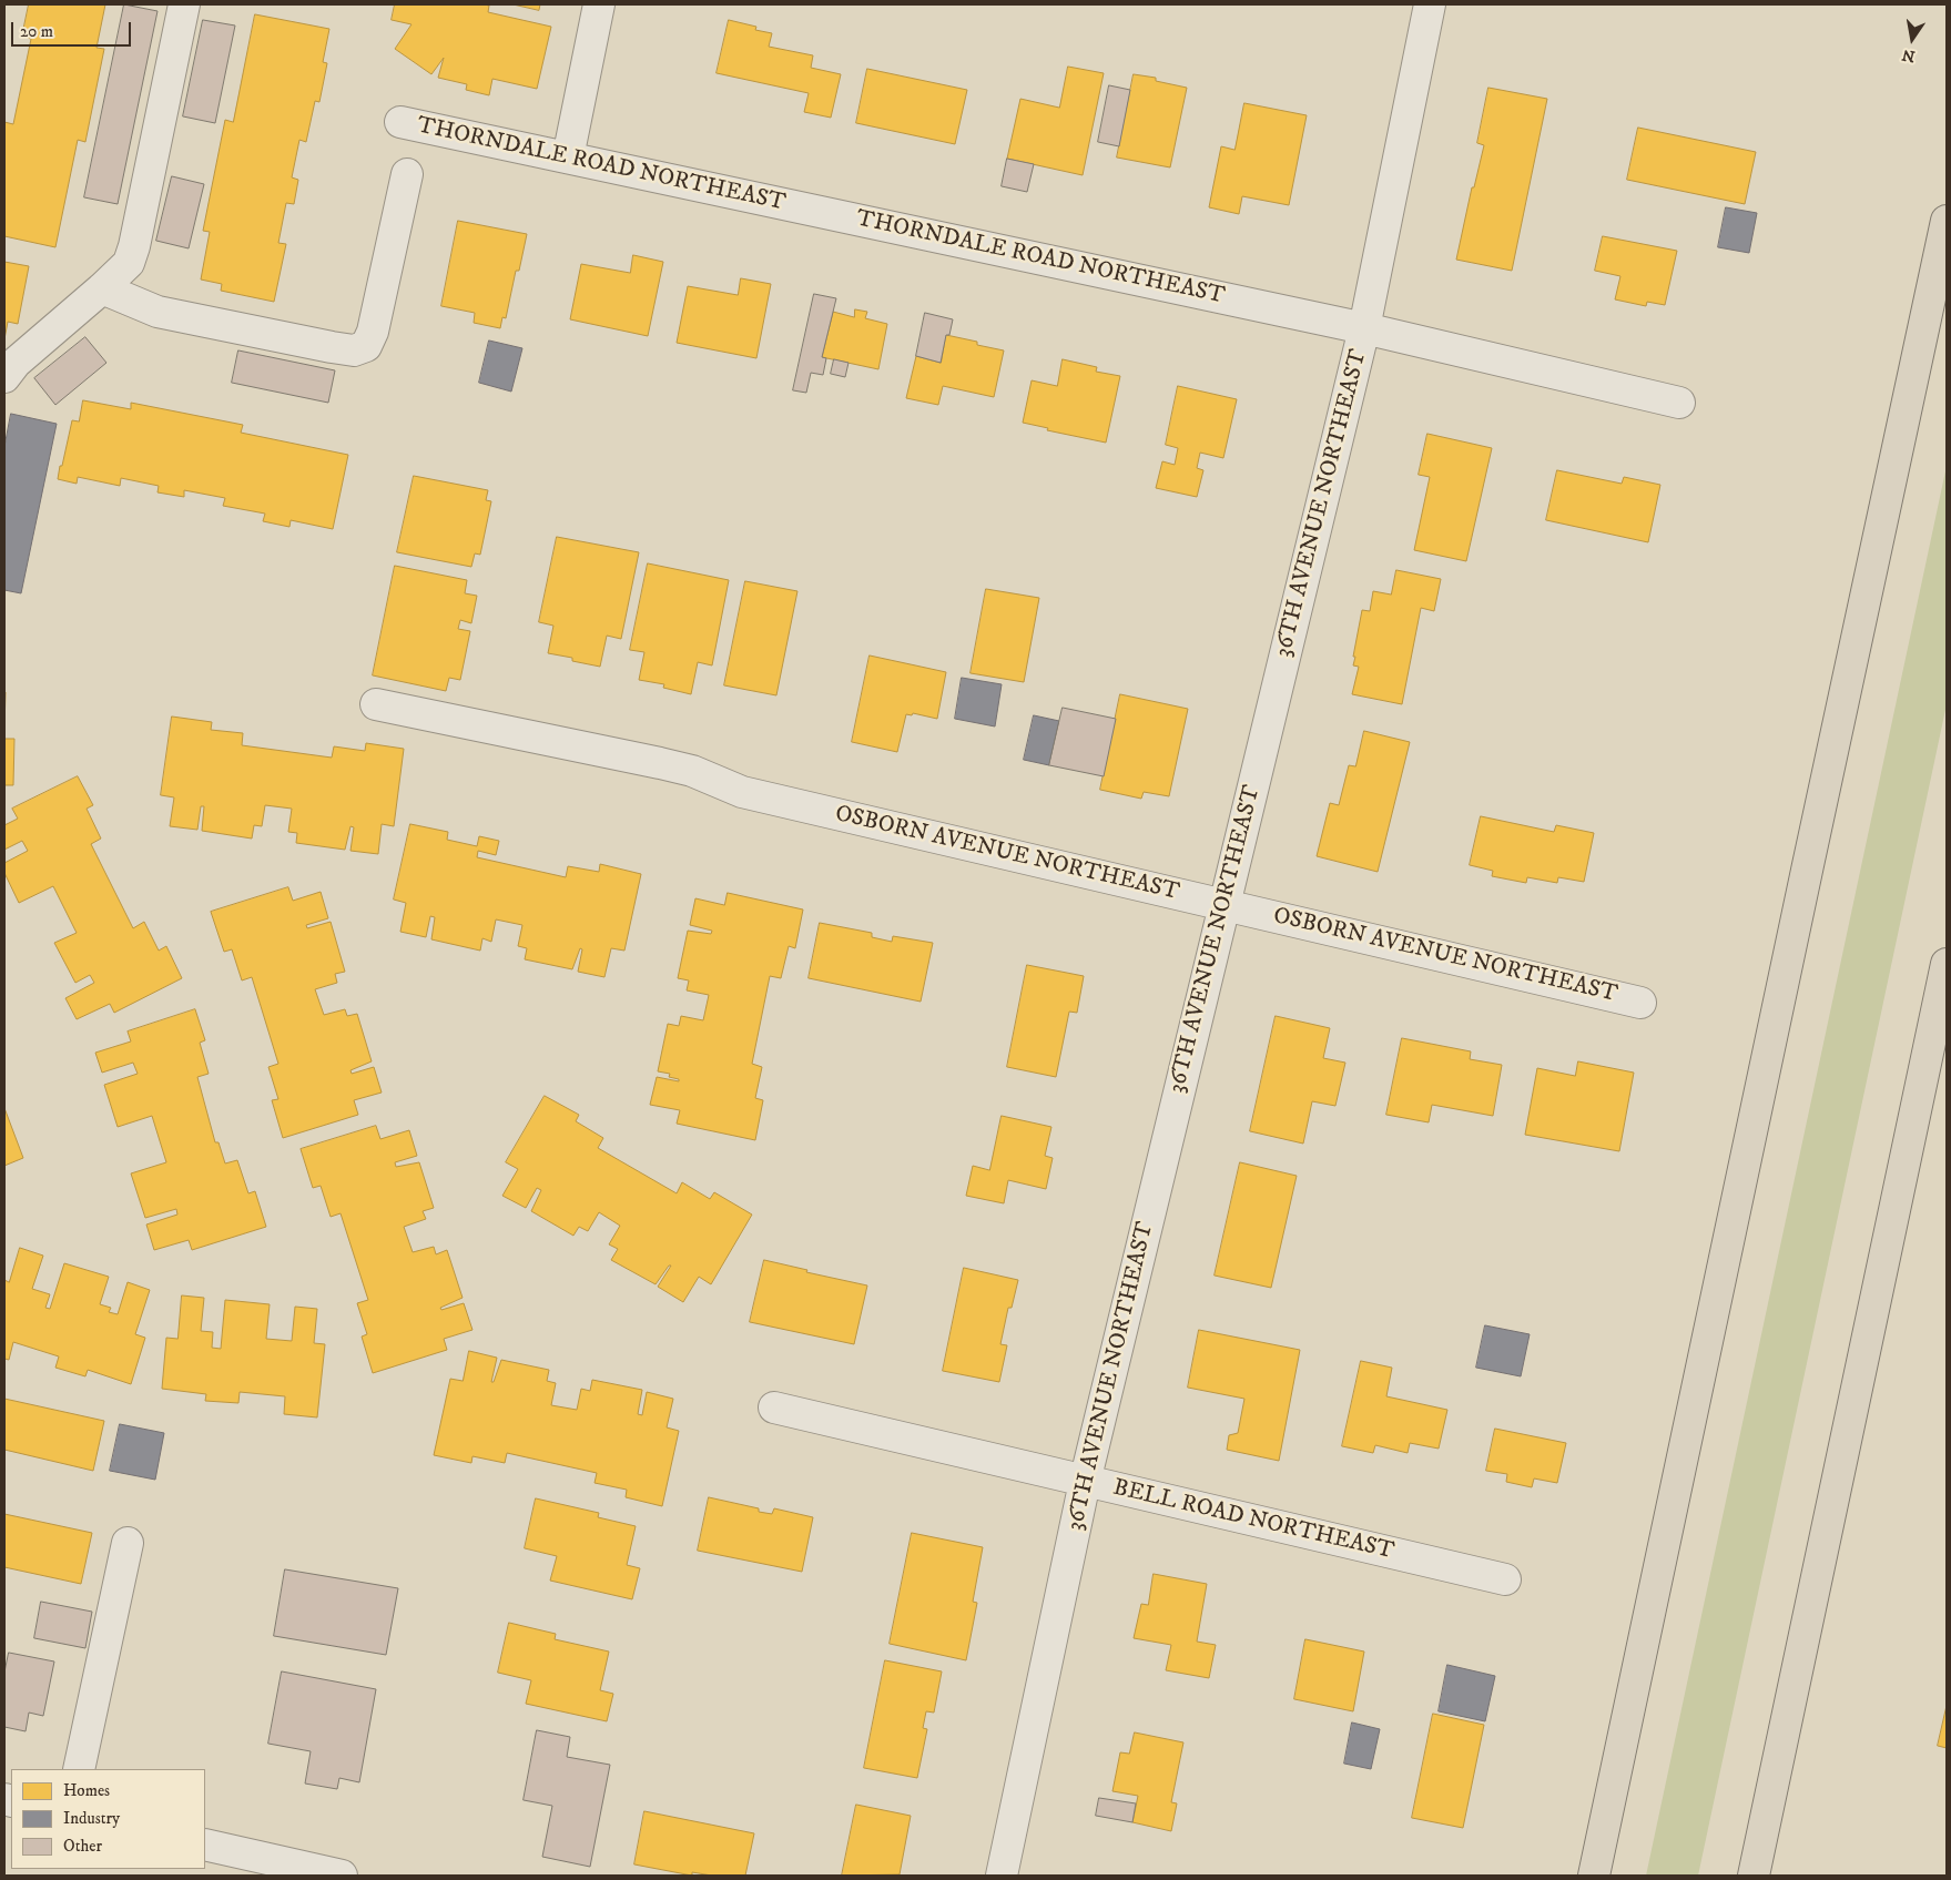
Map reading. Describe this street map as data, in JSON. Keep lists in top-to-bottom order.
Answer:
{
  "streets": {
    "street": [
      "THORNDALE ROAD NORTHEAST",
      "36TH AVENUE NORTHEAST",
      "OSBORN AVENUE NORTHEAST",
      "BELL ROAD NORTHEAST"
    ]
  },
  "crossings": [
    ["THORNDALE ROAD NORTHEAST", "36TH AVENUE NORTHEAST"],
    ["36TH AVENUE NORTHEAST", "OSBORN AVENUE NORTHEAST"],
    ["36TH AVENUE NORTHEAST", "BELL ROAD NORTHEAST"]
  ],
  "legend": ["Homes", "Industry", "Other"],
  "scale_bar": "20 m",
  "north": "bottom"
}
